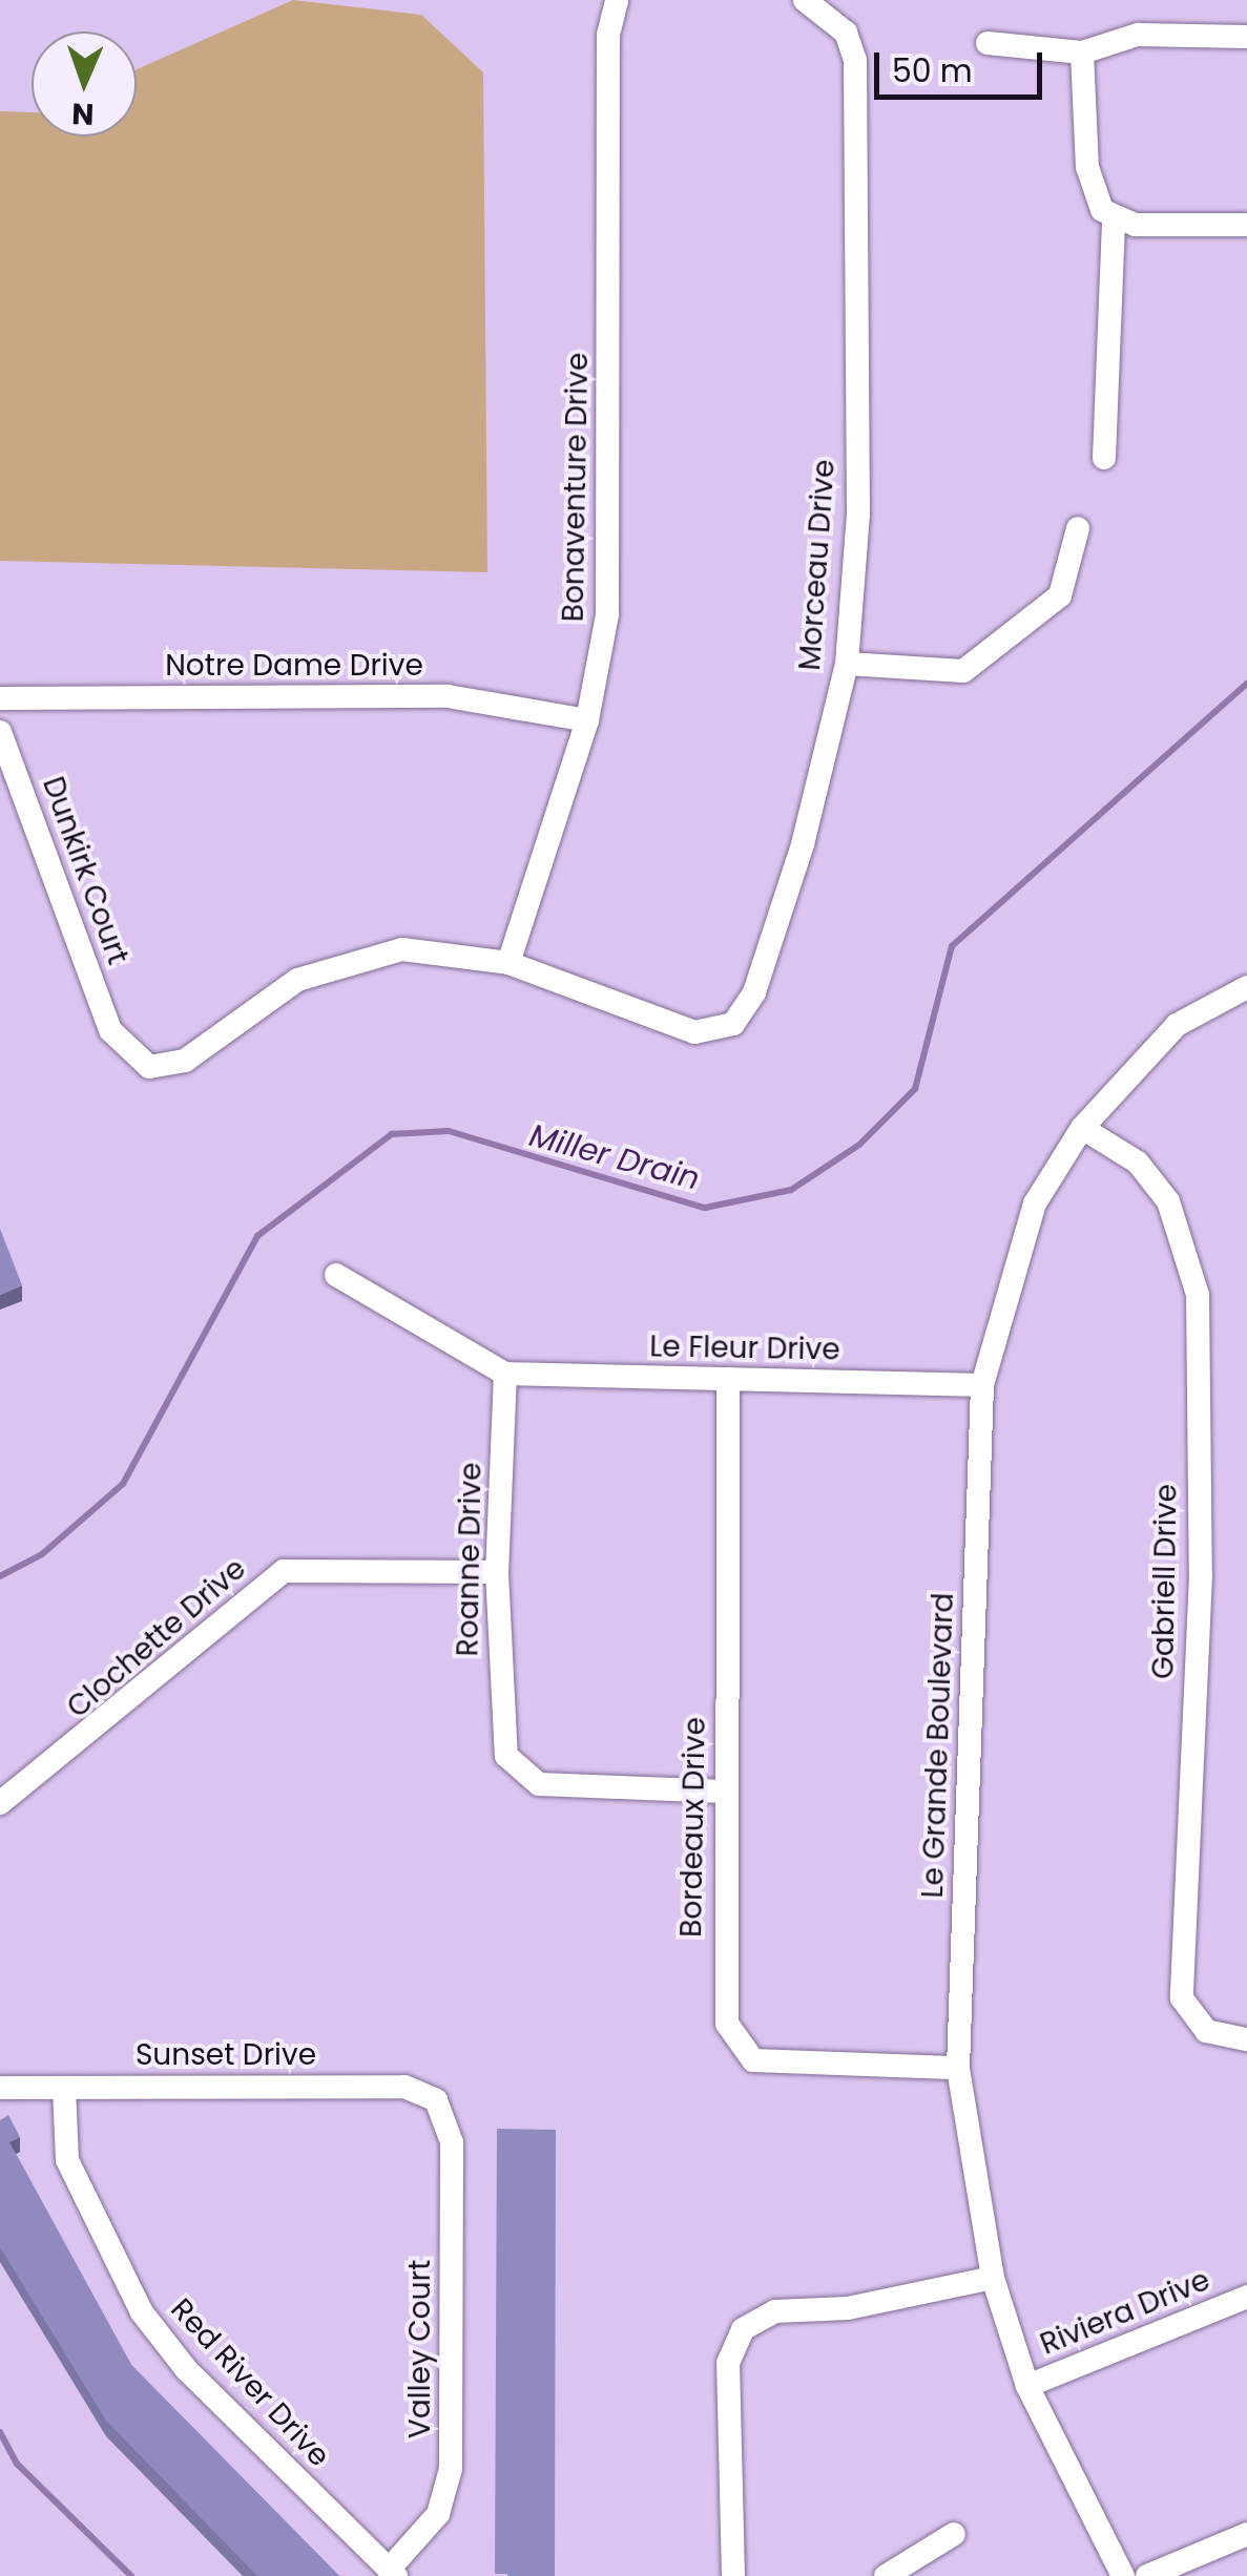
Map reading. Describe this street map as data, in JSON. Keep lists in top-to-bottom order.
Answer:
{
  "streets": {
    "street": [
      "Bonaventure Drive",
      "Morceau Drive",
      "Notre Dame Drive",
      "Dunkirk Court",
      "Le Fleur Drive",
      "Roanne Drive",
      "Gabriell Drive",
      "Clochette Drive",
      "Le Grande Boulevard",
      "Bordeaux Drive",
      "Sunset Drive",
      "Riviera Drive",
      "Valley Court",
      "Red River Drive"
    ]
  },
  "crossings": [
    ["Bonaventure Drive", "Morceau Drive"],
    ["Bonaventure Drive", "Notre Dame Drive"],
    ["Morceau Drive", "Dunkirk Court"],
    ["Le Fleur Drive", "Roanne Drive"],
    ["Le Fleur Drive", "Le Grande Boulevard"],
    ["Le Fleur Drive", "Bordeaux Drive"],
    ["Roanne Drive", "Clochette Drive"],
    ["Roanne Drive", "Bordeaux Drive"],
    ["Gabriell Drive", "Le Grande Boulevard"],
    ["Le Grande Boulevard", "Bordeaux Drive"],
    ["Le Grande Boulevard", "Riviera Drive"],
    ["Sunset Drive", "Valley Court"],
    ["Sunset Drive", "Red River Drive"],
    ["Valley Court", "Red River Drive"]
  ],
  "water": ["Miller Drain"],
  "scale_bar": "50 m",
  "north": "bottom"
}
